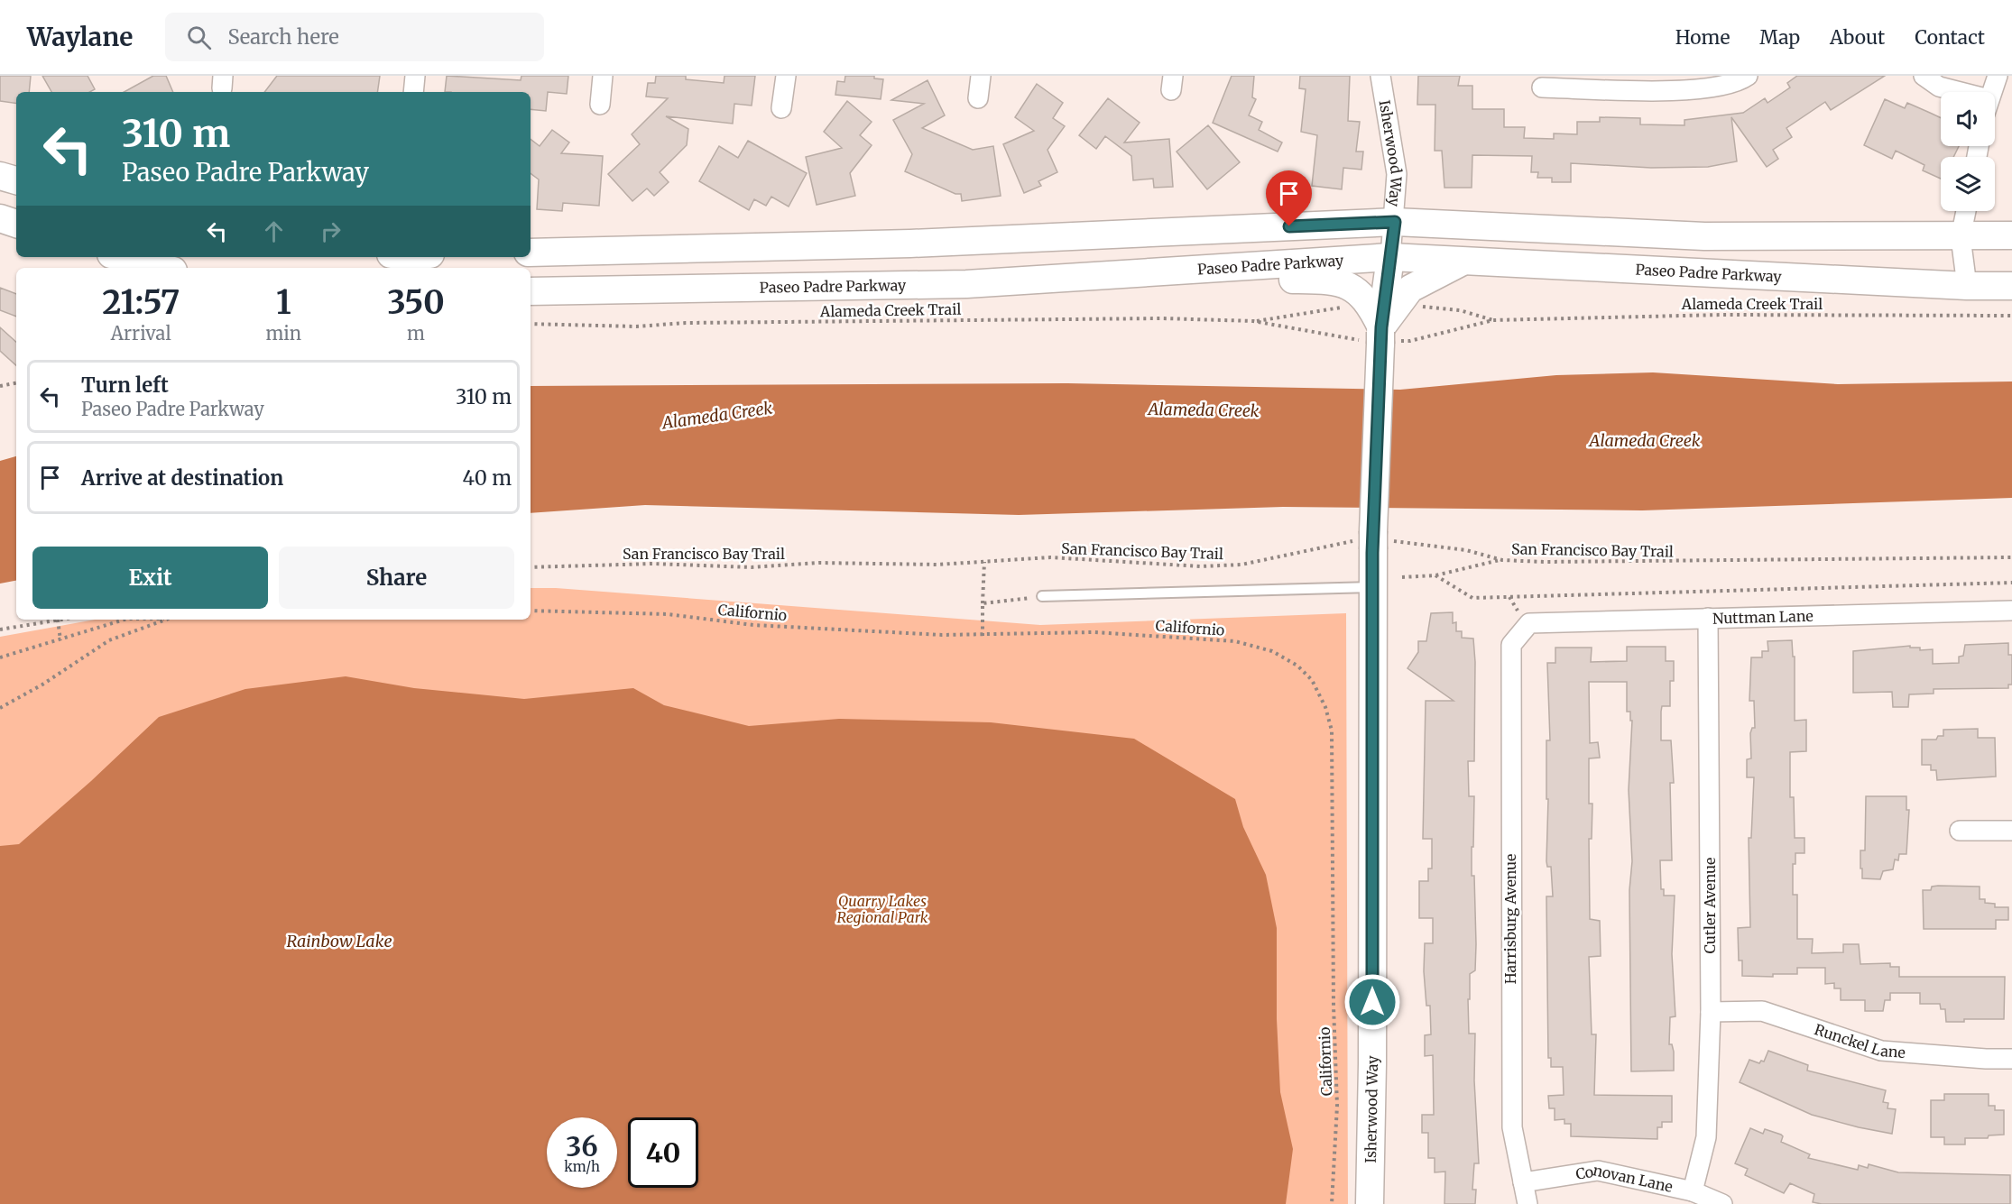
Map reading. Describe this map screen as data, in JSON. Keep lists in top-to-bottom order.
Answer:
{
  "streets": {
    "main road": ["Isherwood Way", "Paseo Padre Parkway"],
    "street": [
      "Nuttman Lane",
      "Cutler Avenue",
      "Harrisburg Avenue",
      "Runckel Lane",
      "Conovan Lane"
    ],
    "path": ["Alameda Creek Trail", "San Francisco Bay Trail", "Californio"]
  },
  "crossings": [
    ["Isherwood Way", "Paseo Padre Parkway"],
    ["Isherwood Way", "Alameda Creek Trail"],
    ["Isherwood Way", "San Francisco Bay Trail"],
    ["Nuttman Lane", "Cutler Avenue"],
    ["Nuttman Lane", "Harrisburg Avenue"],
    ["Cutler Avenue", "Runckel Lane"],
    ["Cutler Avenue", "Conovan Lane"],
    ["Harrisburg Avenue", "Conovan Lane"]
  ],
  "water": ["Alameda Creek", "Rainbow Lake"],
  "parks": ["Quarry Lakes Regional Park"],
  "page": {
    "header": "Waylane",
    "search": "Search here",
    "nav": [
      "Home",
      "Map",
      "About",
      "Contact"
    ],
    "turn": ["310 m", "Paseo Padre Parkway"],
    "eta": [
      "21:57",
      "Arrival",
      "1",
      "min",
      "350",
      "m"
    ],
    "list": [
      {
        "name": "Turn left",
        "note": "Paseo Padre Parkway",
        "value": "310 m"
      },
      {
        "name": "Arrive at destination",
        "value": "40 m"
      }
    ],
    "buttons": ["Exit", "Share"],
    "speed": "36 km/h",
    "limit": "40"
  }
}
